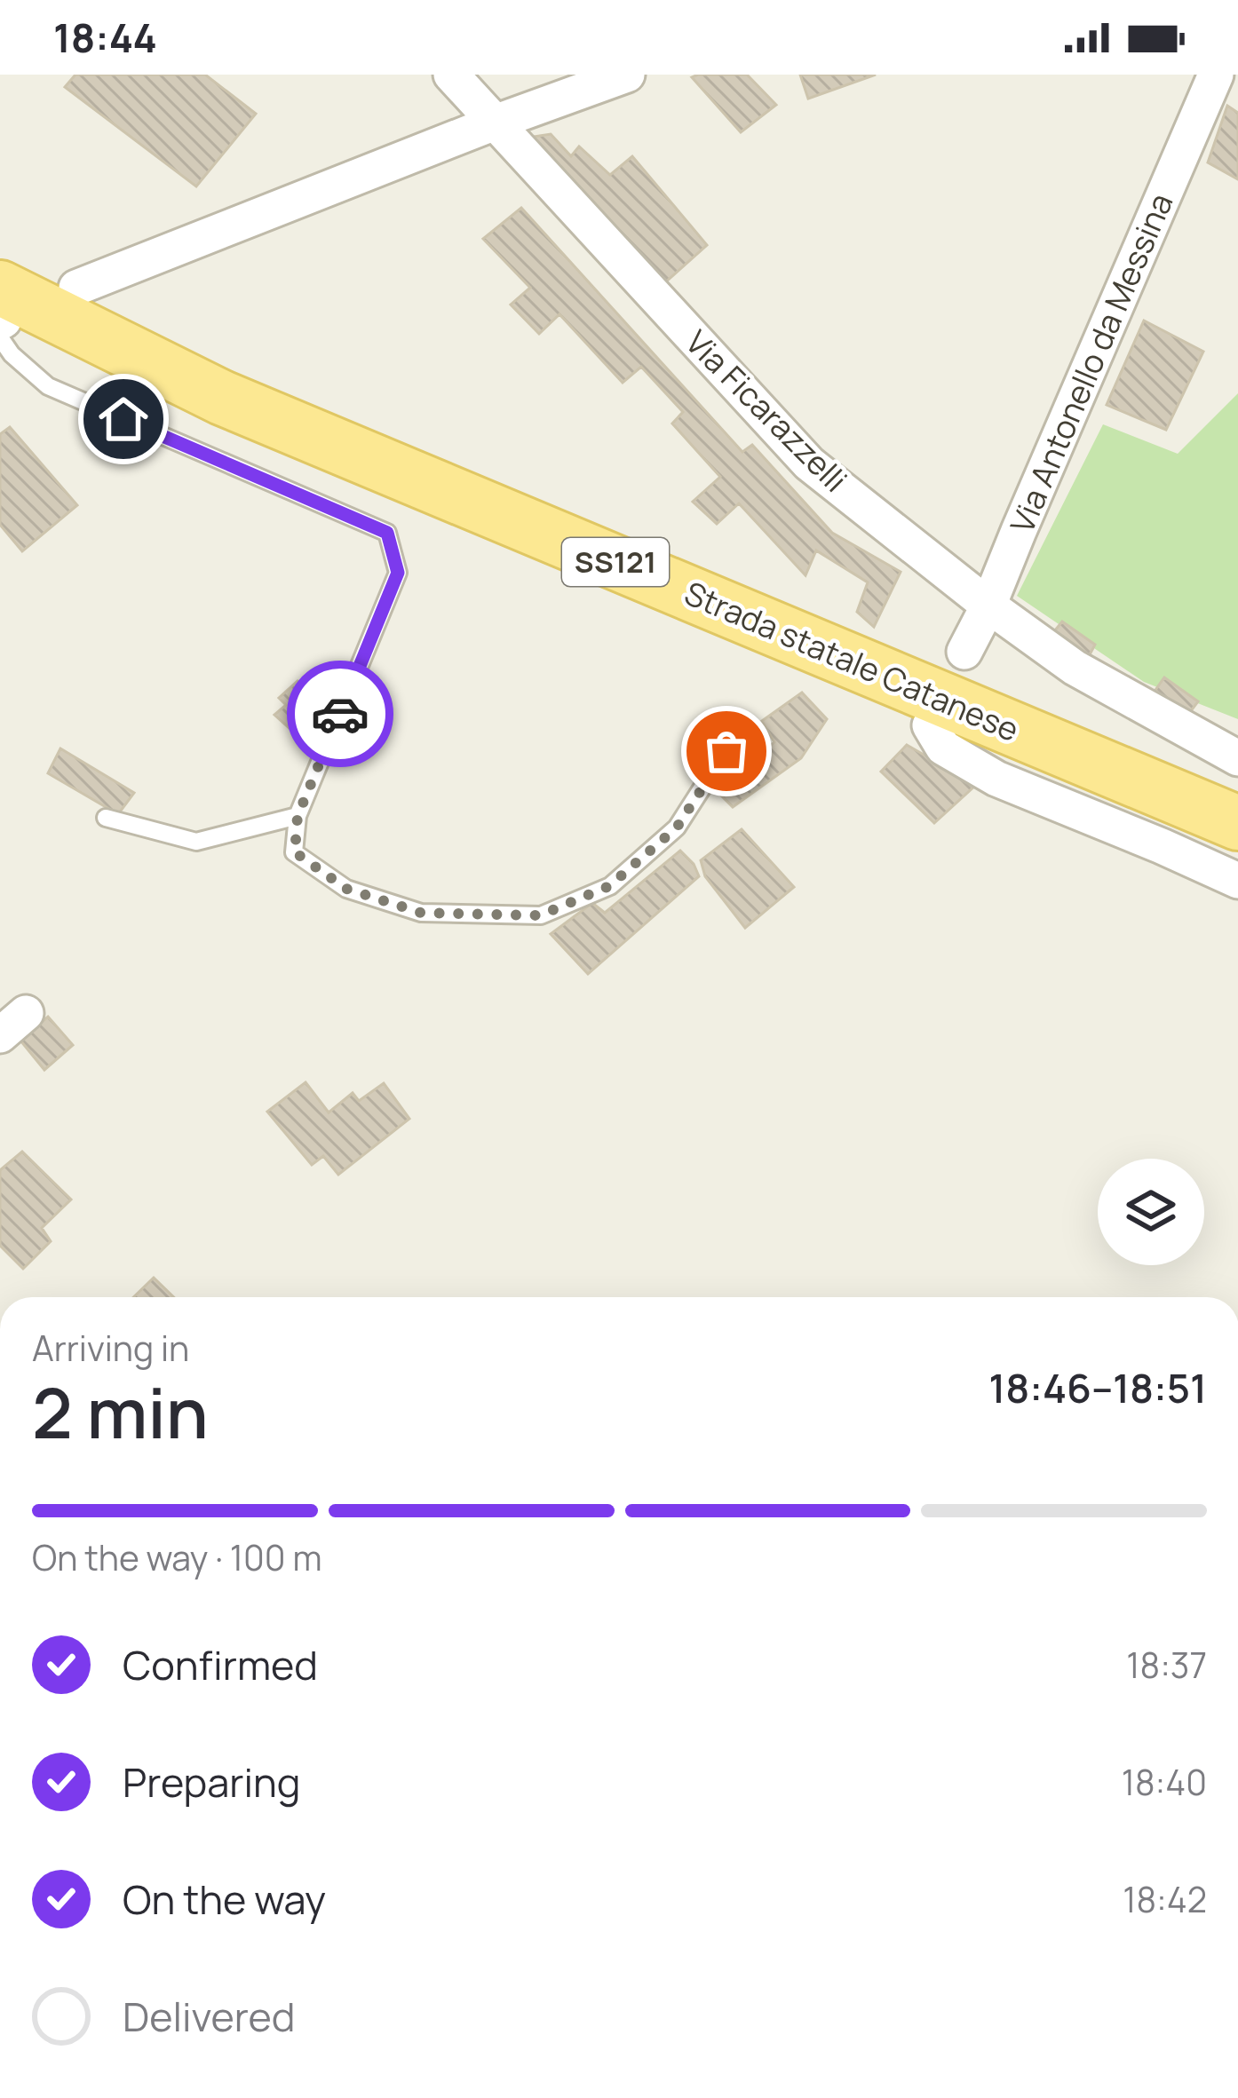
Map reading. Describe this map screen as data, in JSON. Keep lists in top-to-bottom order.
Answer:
{
  "streets": {
    "main road": ["SS121", "Strada statale Catanese"],
    "street": ["Via Antonello da Messina", "Via Ficarazzelli"]
  },
  "crossings": [
    ["Via Antonello da Messina", "Via Ficarazzelli"]
  ],
  "page": {
    "status": "18:44",
    "heading": ["2 min", "Arriving in", "18:46–18:51"],
    "bar": "On the way · 100 m",
    "list": [
      ["Confirmed", "18:37"],
      ["Preparing", "18:40"],
      ["On the way", "18:42"],
      "Delivered"
    ]
  }
}
